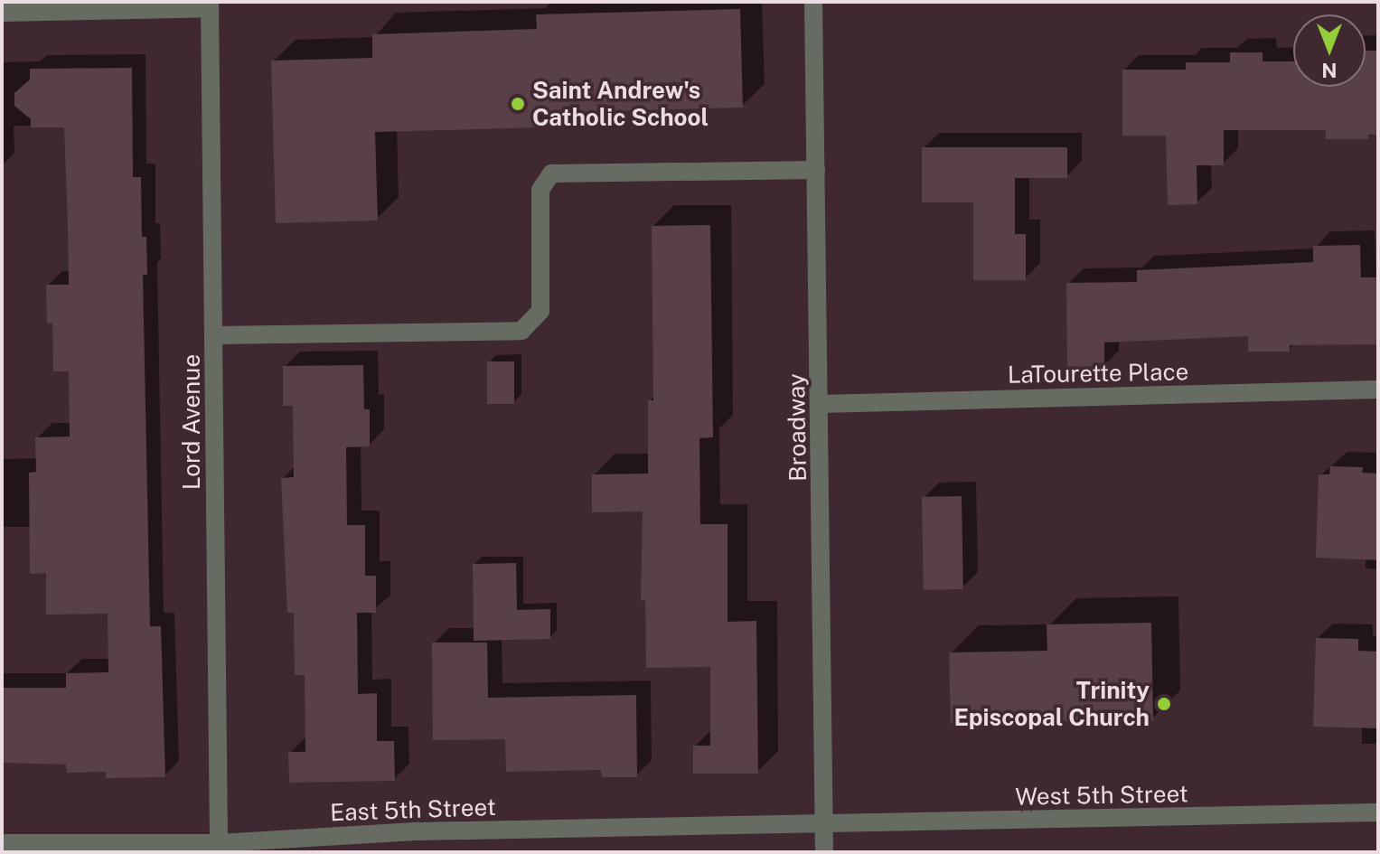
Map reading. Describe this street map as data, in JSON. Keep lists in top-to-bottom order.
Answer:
{
  "streets": {
    "street": [
      "LaTourette Place",
      "Lord Avenue",
      "Broadway",
      "West 5th Street",
      "East 5th Street"
    ]
  },
  "crossings": [
    ["LaTourette Place", "Broadway"],
    ["Lord Avenue", "East 5th Street"],
    ["Broadway", "West 5th Street"],
    ["Broadway", "East 5th Street"],
    ["West 5th Street", "East 5th Street"]
  ],
  "places": ["Saint Andrew's Catholic School", "Trinity Episcopal Church"],
  "north": "bottom"
}
